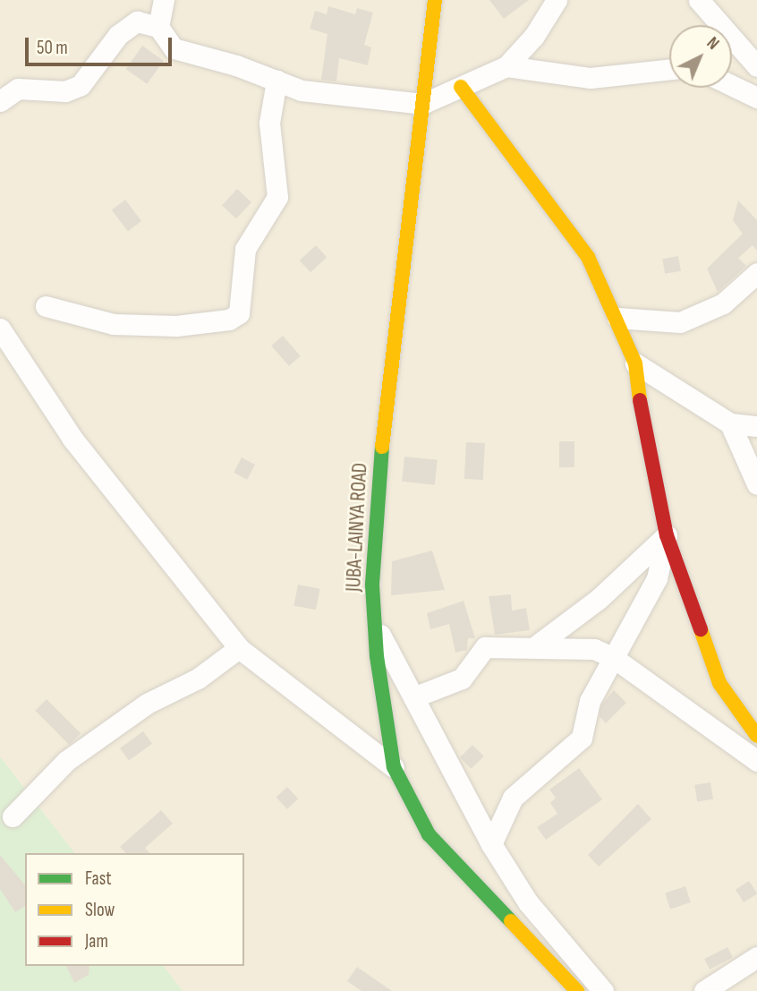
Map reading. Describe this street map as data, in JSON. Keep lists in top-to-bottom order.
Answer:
{
  "streets": {
    "main road": ["JUBA-LAINYA ROAD"]
  },
  "legend": ["Fast", "Slow", "Jam"],
  "scale_bar": "50 m",
  "north": "top right"
}
